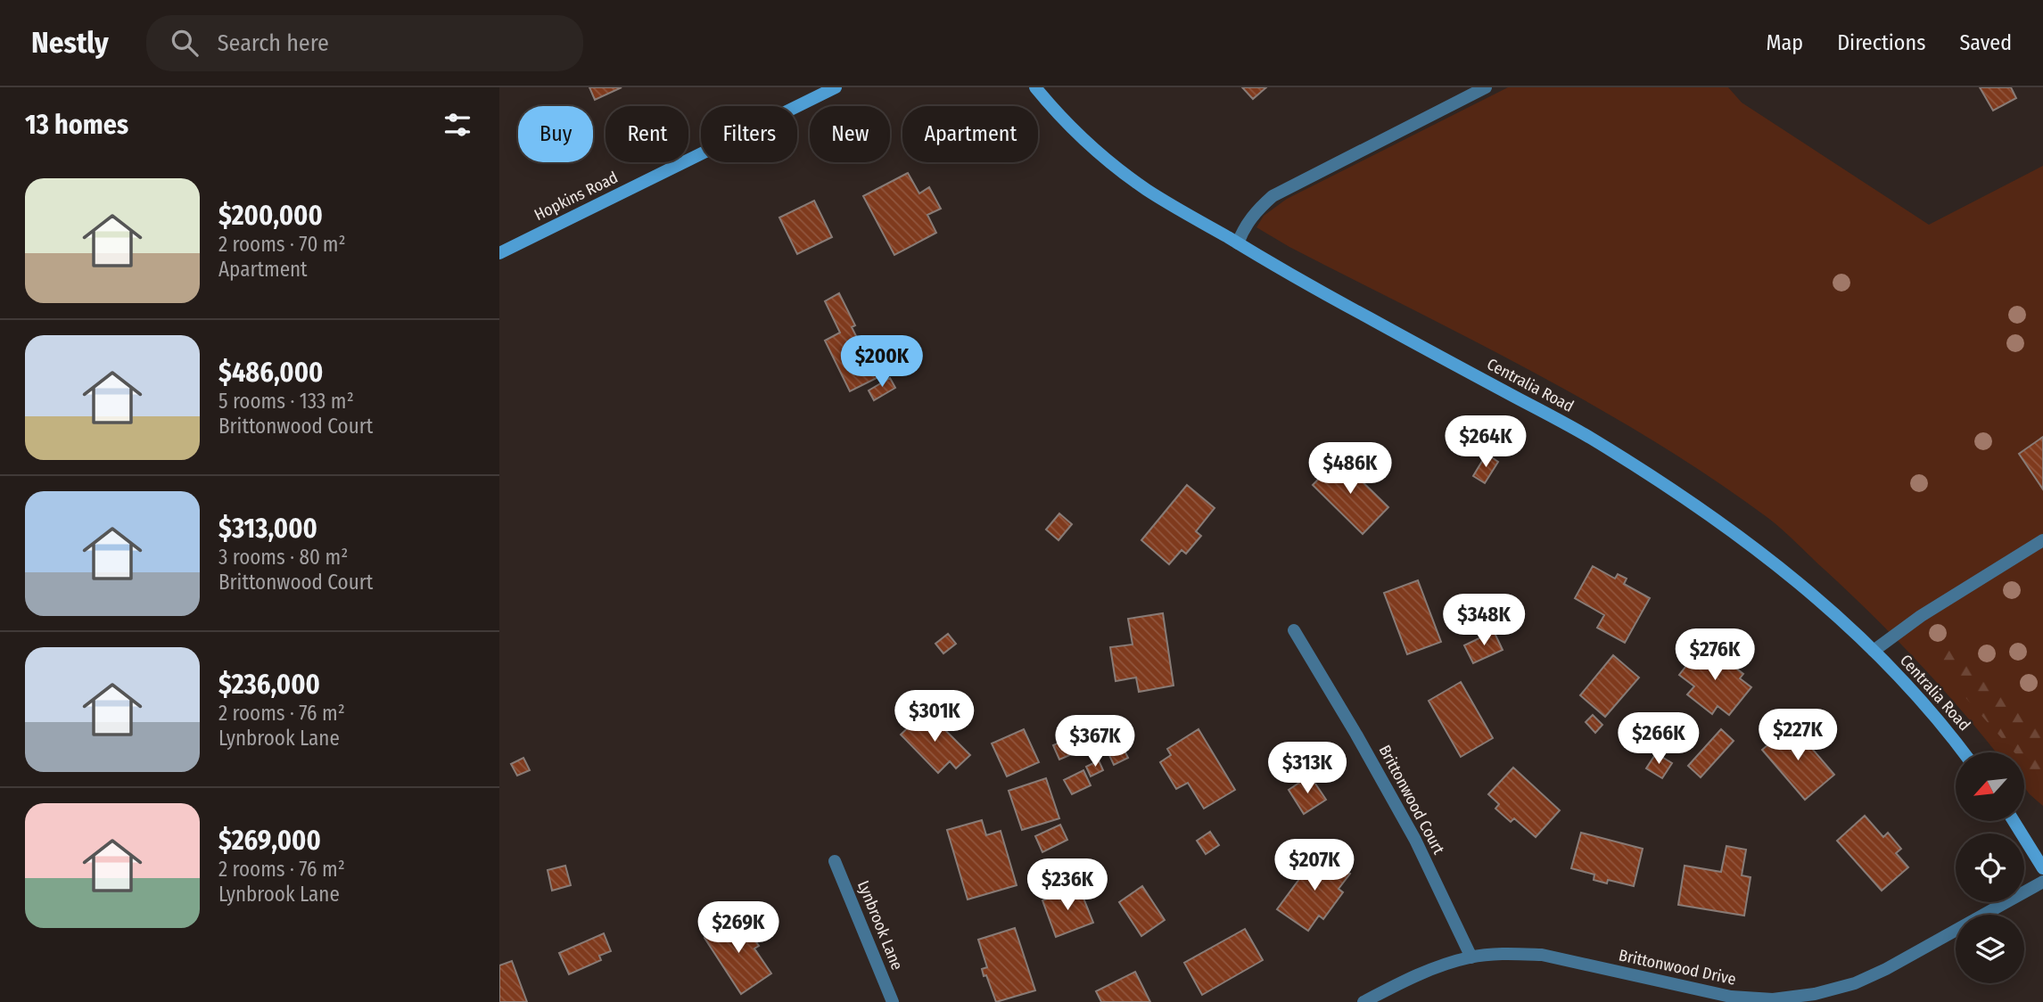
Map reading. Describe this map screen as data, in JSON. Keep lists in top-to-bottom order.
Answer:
{
  "streets": {
    "main road": ["Hopkins Road", "Centralia Road"],
    "street": ["Brittonwood Court", "Lynbrook Lane", "Brittonwood Drive"]
  },
  "crossings": [
    ["Brittonwood Court", "Brittonwood Drive"]
  ],
  "north": "bottom left",
  "page": {
    "header": "Nestly",
    "search": "Search here",
    "nav": ["Map", "Directions", "Saved"],
    "heading": "13 homes",
    "chip": [
      "Buy",
      "Rent",
      "Filters",
      "New",
      "Apartment"
    ],
    "list": [
      {
        "name": "$200,000",
        "note": "2 rooms · 70 m² · Apartment"
      },
      {
        "name": "$486,000",
        "note": "5 rooms · 133 m² · Brittonwood Court"
      },
      {
        "name": "$313,000",
        "note": "3 rooms · 80 m² · Brittonwood Court"
      },
      {
        "name": "$236,000",
        "note": "2 rooms · 76 m² · Lynbrook Lane"
      },
      {
        "name": "$269,000",
        "note": "2 rooms · 76 m² · Lynbrook Lane"
      }
    ],
    "price": [
      "$200K",
      "$264K",
      "$486K",
      "$348K",
      "$276K",
      "$301K",
      "$227K",
      "$266K",
      "$367K",
      "$313K",
      "$207K",
      "$236K",
      "$269K"
    ]
  }
}
